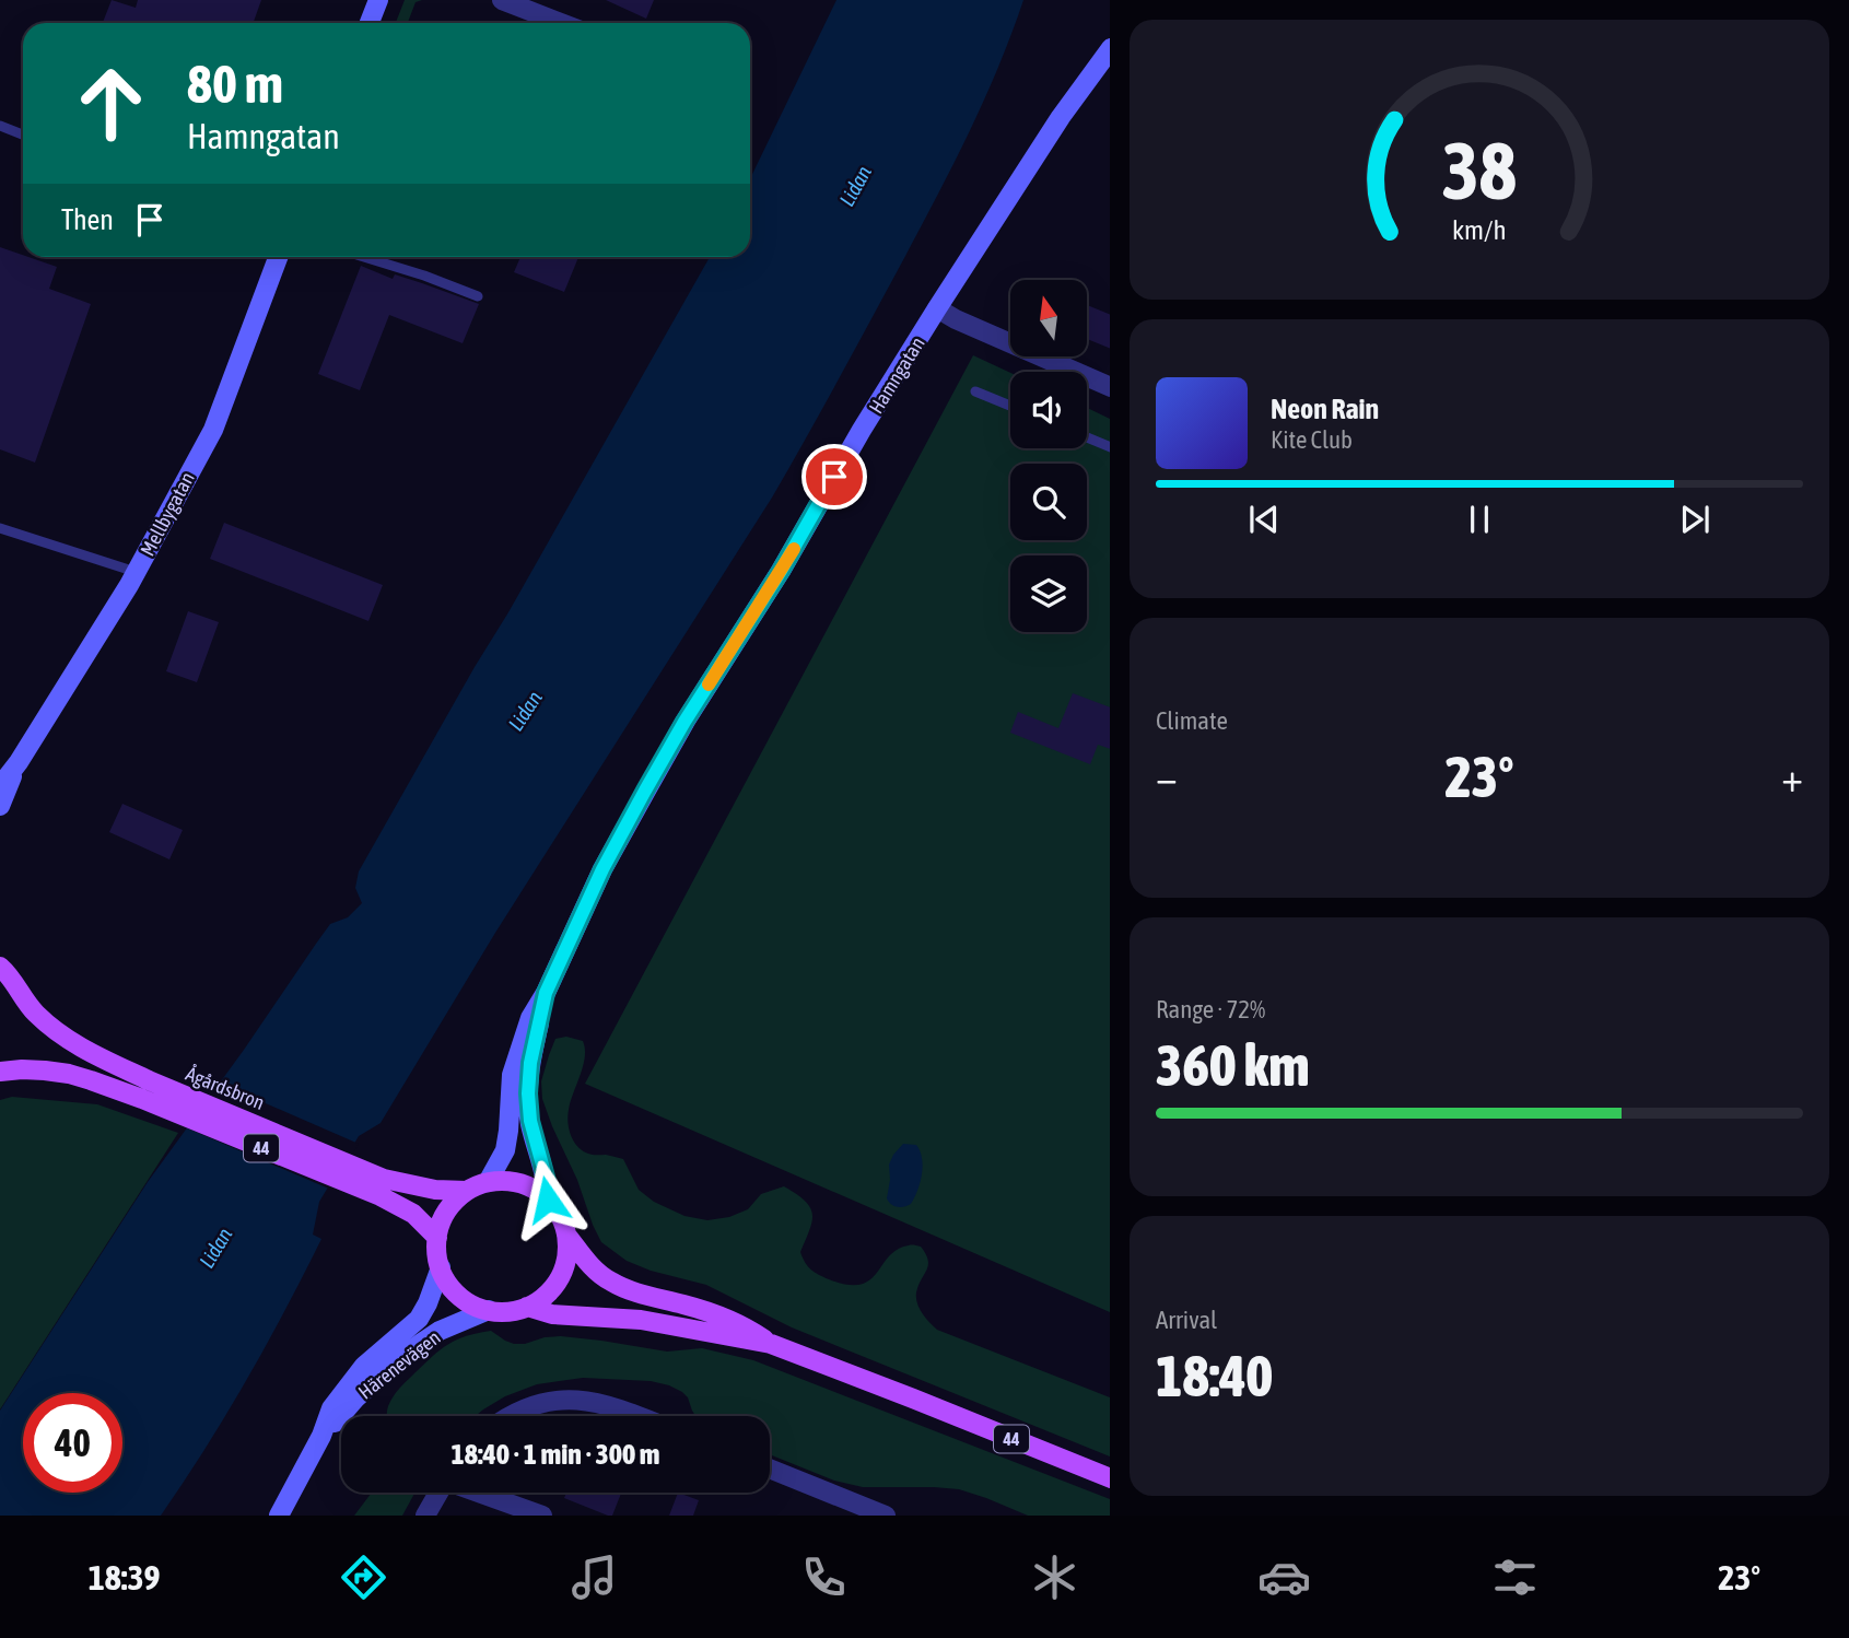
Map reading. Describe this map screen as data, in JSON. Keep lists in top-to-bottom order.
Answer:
{
  "streets": {
    "main road": ["44"],
    "street": ["Hamngatan", "Mellbygatan", "Härenevägen"]
  },
  "crossings": [
    ["44", "Härenevägen"]
  ],
  "water": ["Lidan"],
  "north": "top",
  "page": {
    "turn": ["80 m", "Hamngatan"],
    "then": "Then",
    "song": ["Neon Rain", "Kite Club"],
    "tile": [
      "Climate",
      ["Range · 72%", "360 km"],
      ["Arrival", "18:40"]
    ],
    "heat": ["−", "23°", "+"],
    "limit": "40",
    "trip": "18:40 · 1 min · 300 m",
    "tabs": ["18:39", "23°"],
    "gauge": ["38", "km/h"]
  }
}
